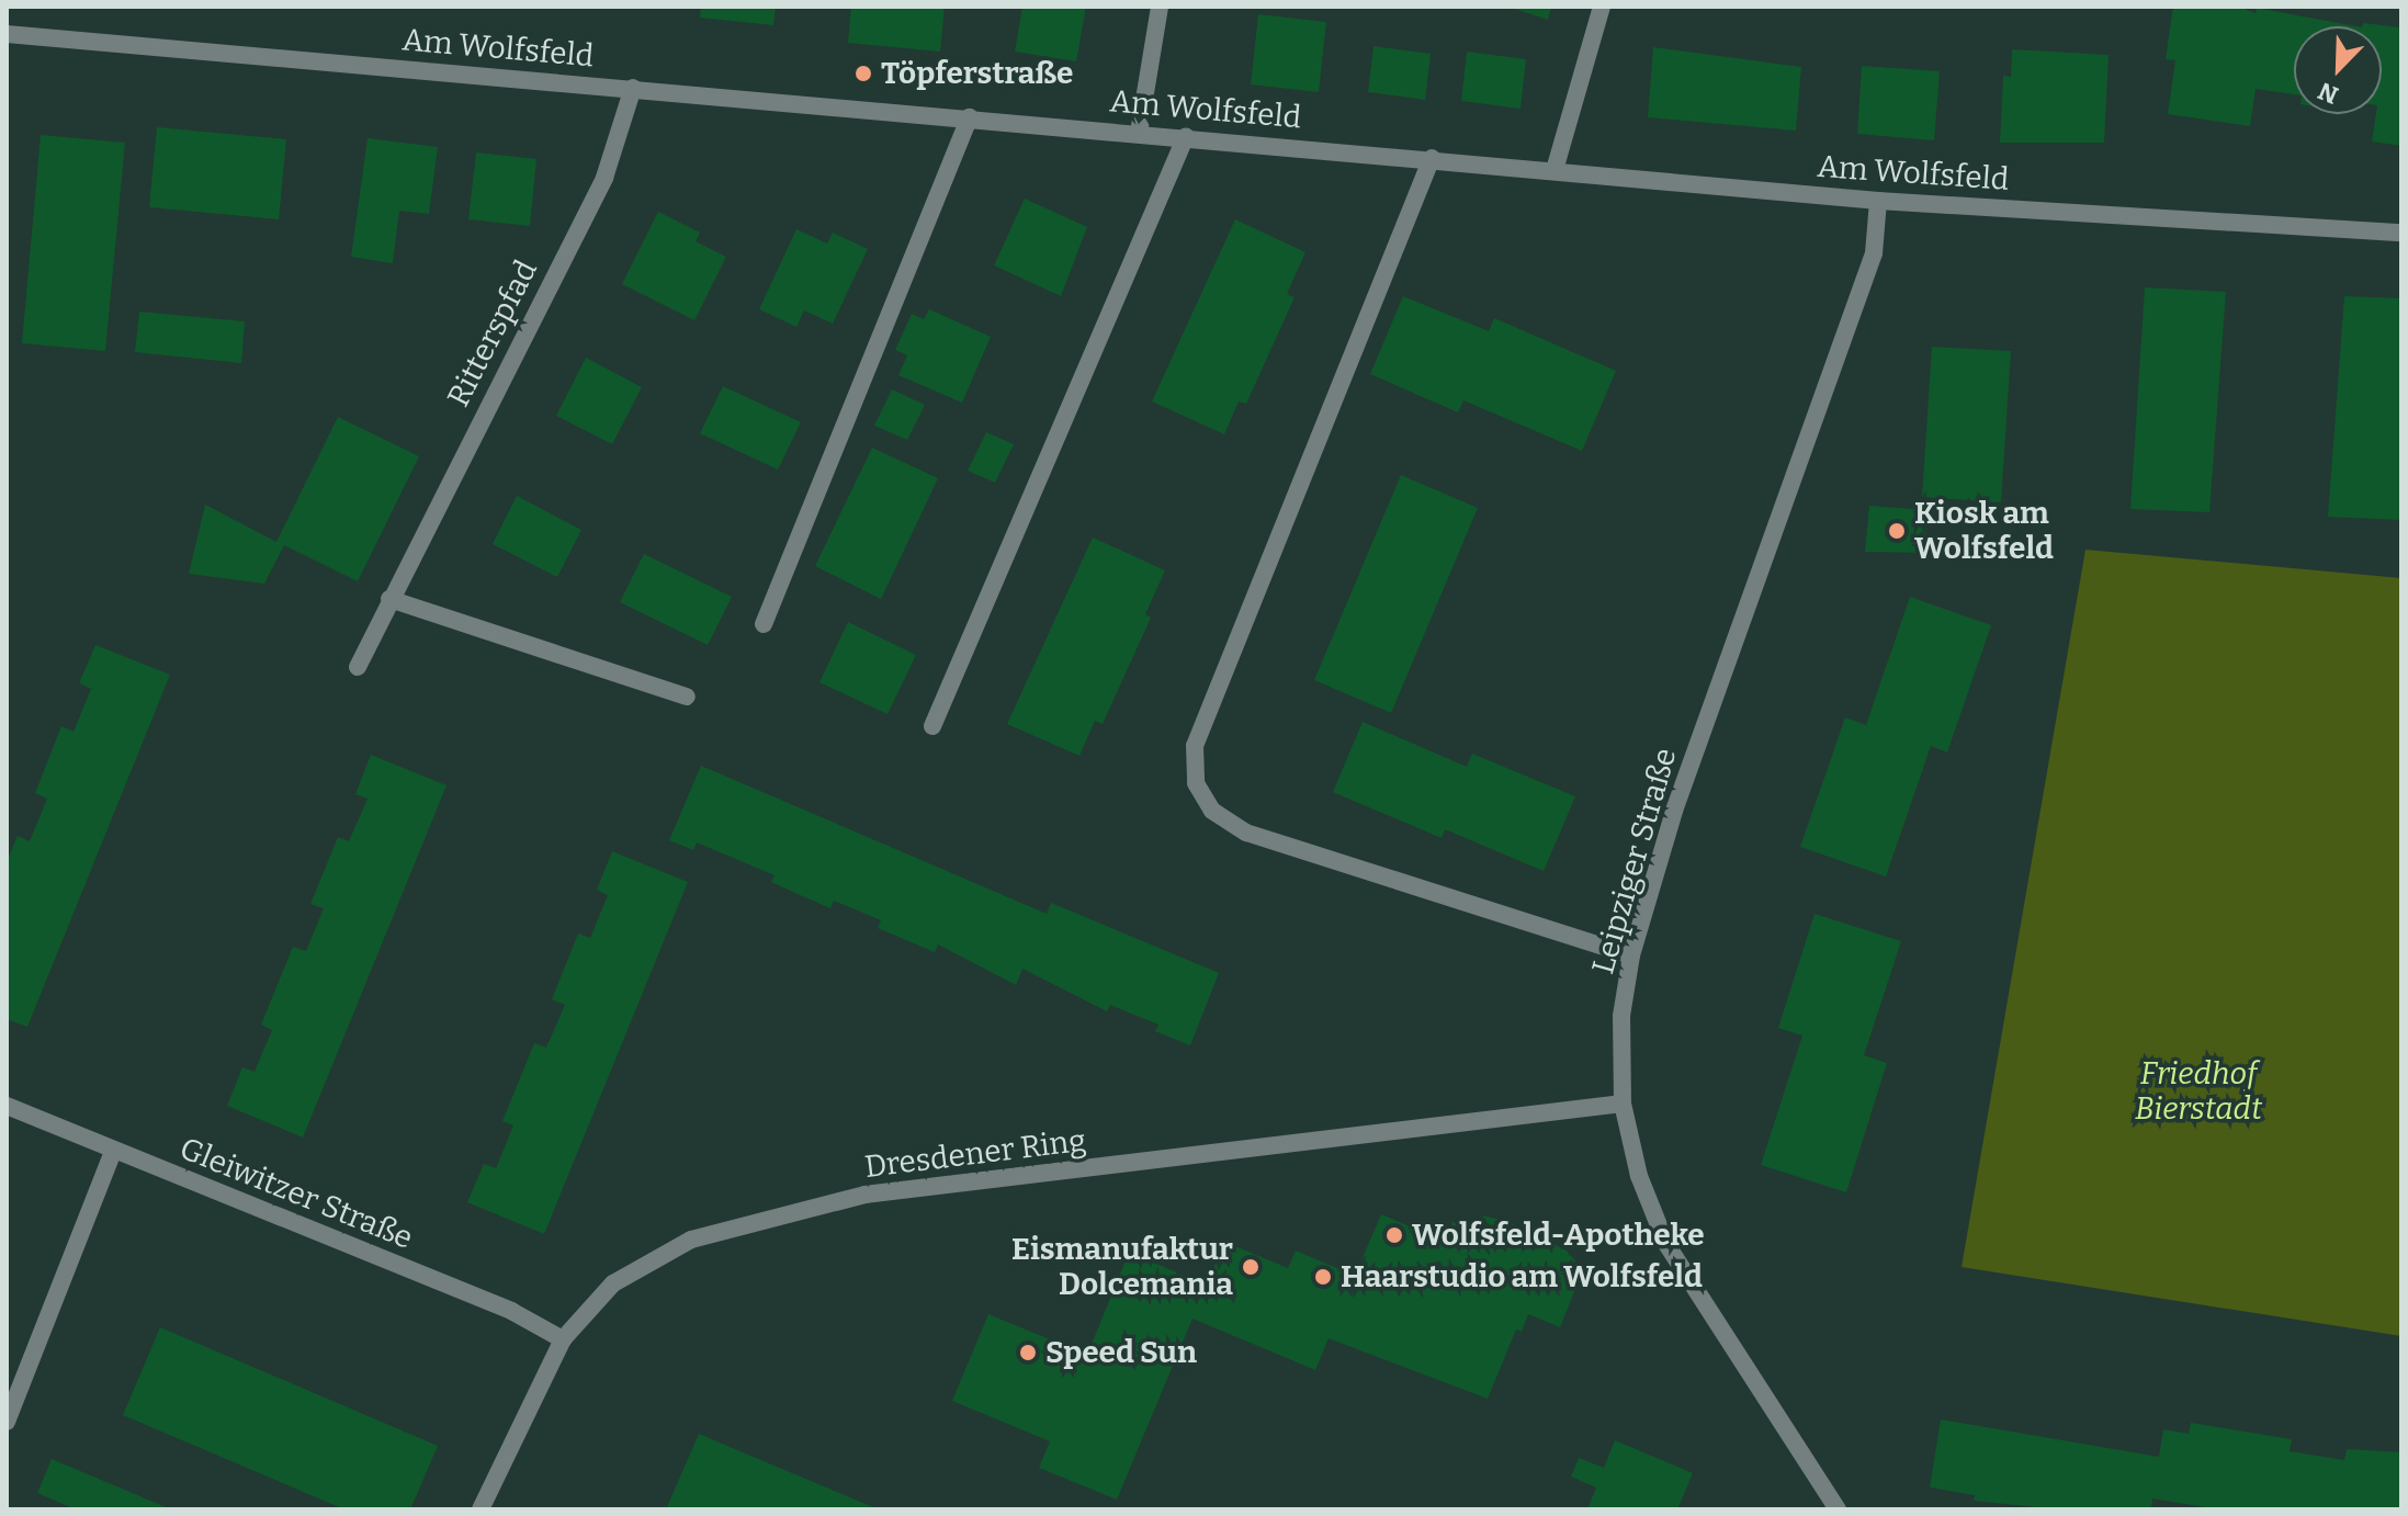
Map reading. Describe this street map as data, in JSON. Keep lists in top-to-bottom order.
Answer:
{
  "streets": {
    "street": [
      "Am Wolfsfeld",
      "Ritterspfad",
      "Leipziger Straße",
      "Dresdener Ring",
      "Gleiwitzer Straße"
    ]
  },
  "crossings": [
    ["Am Wolfsfeld", "Ritterspfad"],
    ["Am Wolfsfeld", "Leipziger Straße"],
    ["Leipziger Straße", "Dresdener Ring"],
    ["Dresdener Ring", "Gleiwitzer Straße"]
  ],
  "parks": ["Friedhof Bierstadt"],
  "places": [
    "Töpferstraße",
    "Kiosk am Wolfsfeld",
    "Wolfsfeld-Apotheke",
    "Eismanufaktur Dolcemania",
    "Haarstudio am Wolfsfeld",
    "Speed Sun"
  ],
  "north": "bottom left"
}
